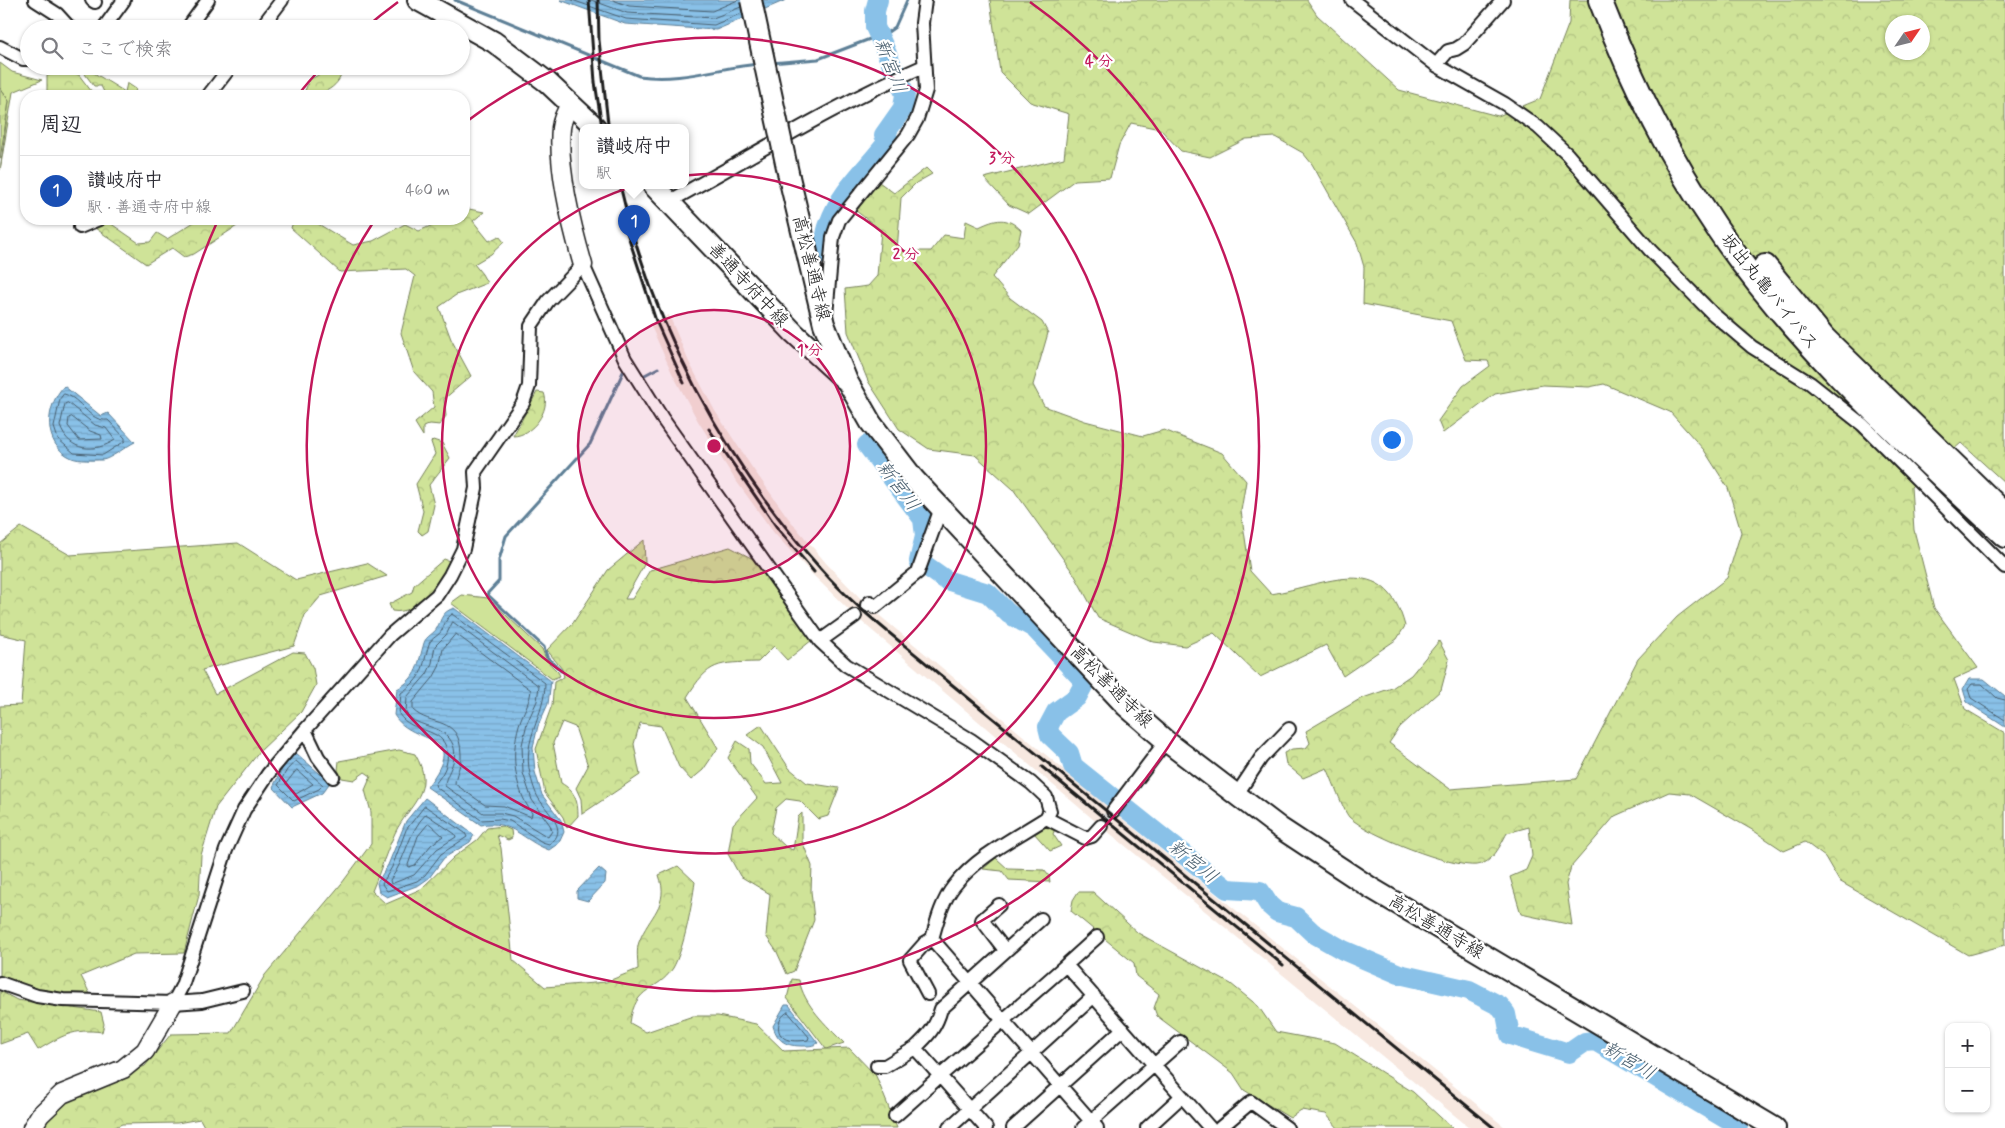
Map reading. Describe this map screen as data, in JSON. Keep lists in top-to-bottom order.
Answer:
{
  "streets": {
    "highway": ["坂出丸亀バイパス"],
    "main road": ["高松善通寺線", "善通寺府中線"]
  },
  "crossings": [
    ["高松善通寺線", "善通寺府中線"]
  ],
  "water": ["新宮川"],
  "north": "top right",
  "page": {
    "search": "ここで検索",
    "heading": "周辺",
    "popup": ["讃岐府中", "駅"],
    "list": [
      {
        "mark": "1",
        "name": "讃岐府中",
        "note": "駅 · 善通寺府中線",
        "value": "460 m"
      }
    ],
    "pins": "1",
    "map_buttons": ["+", "−"]
  },
  "rings": [
    "4 分",
    "3 分",
    "2 分",
    "1 分"
  ]
}
